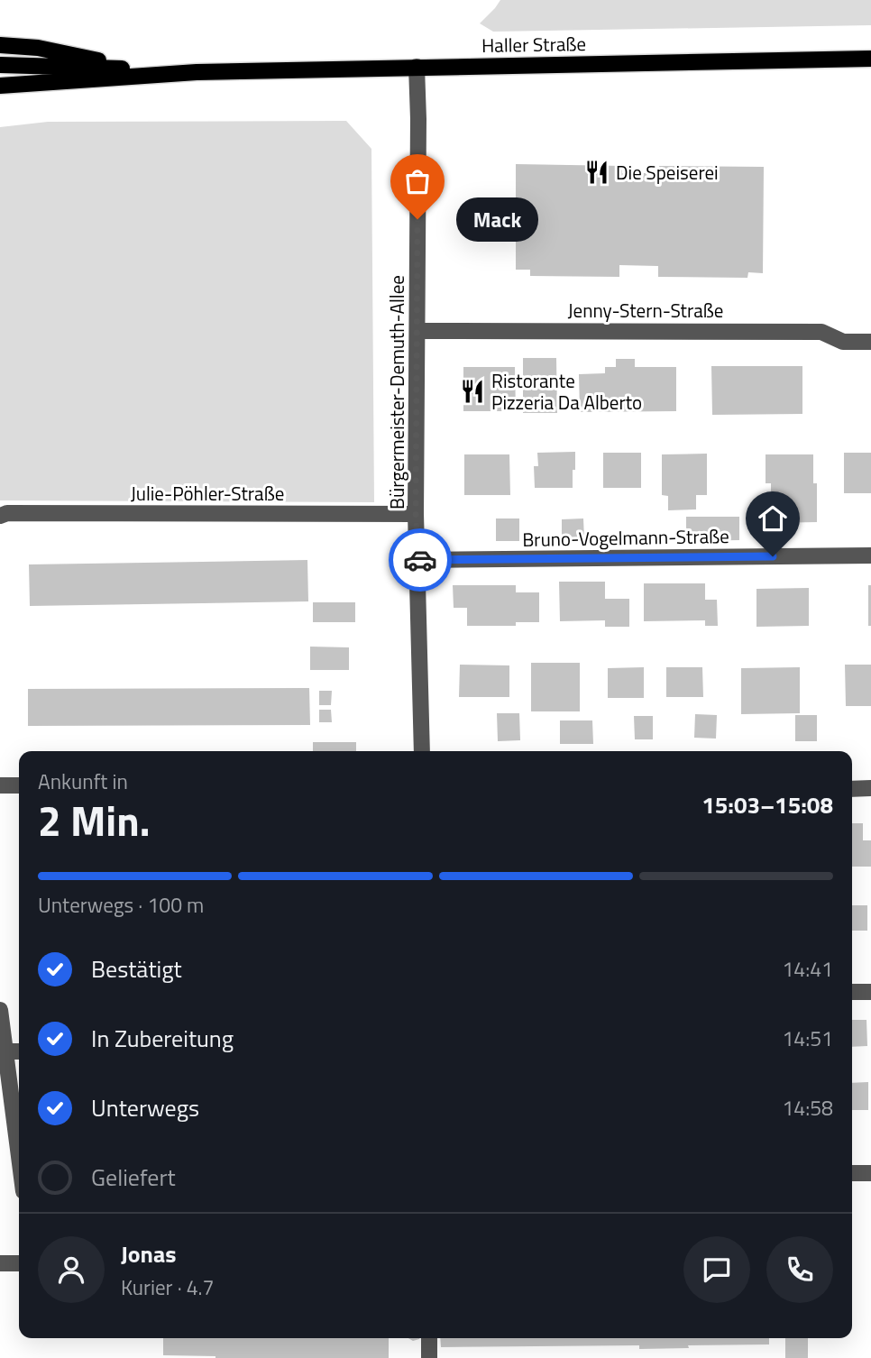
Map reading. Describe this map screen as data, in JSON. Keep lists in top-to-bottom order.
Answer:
{
  "streets": {
    "main road": ["Haller Straße"],
    "street": [
      "Jenny-Stern-Straße",
      "Bürgermeister-Demuth-Allee",
      "Julie-Pöhler-Straße",
      "Bruno-Vogelmann-Straße"
    ]
  },
  "crossings": [
    ["Haller Straße", "Bürgermeister-Demuth-Allee"],
    ["Jenny-Stern-Straße", "Bürgermeister-Demuth-Allee"],
    ["Bürgermeister-Demuth-Allee", "Julie-Pöhler-Straße"],
    ["Bürgermeister-Demuth-Allee", "Bruno-Vogelmann-Straße"]
  ],
  "places": {
    "restaurant": ["Die Speiserei", "Ristorante Pizzeria Da Alberto"],
    "other": ["Mack"]
  },
  "page": {
    "bubble": "Mack",
    "heading": ["2 Min.", "Ankunft in", "15:03–15:08"],
    "panel": ["Jonas", "Kurier · 4.7"],
    "bar": "Unterwegs · 100 m",
    "list": [
      ["Bestätigt", "14:41"],
      ["In Zubereitung", "14:51"],
      ["Unterwegs", "14:58"],
      "Geliefert"
    ]
  }
}
